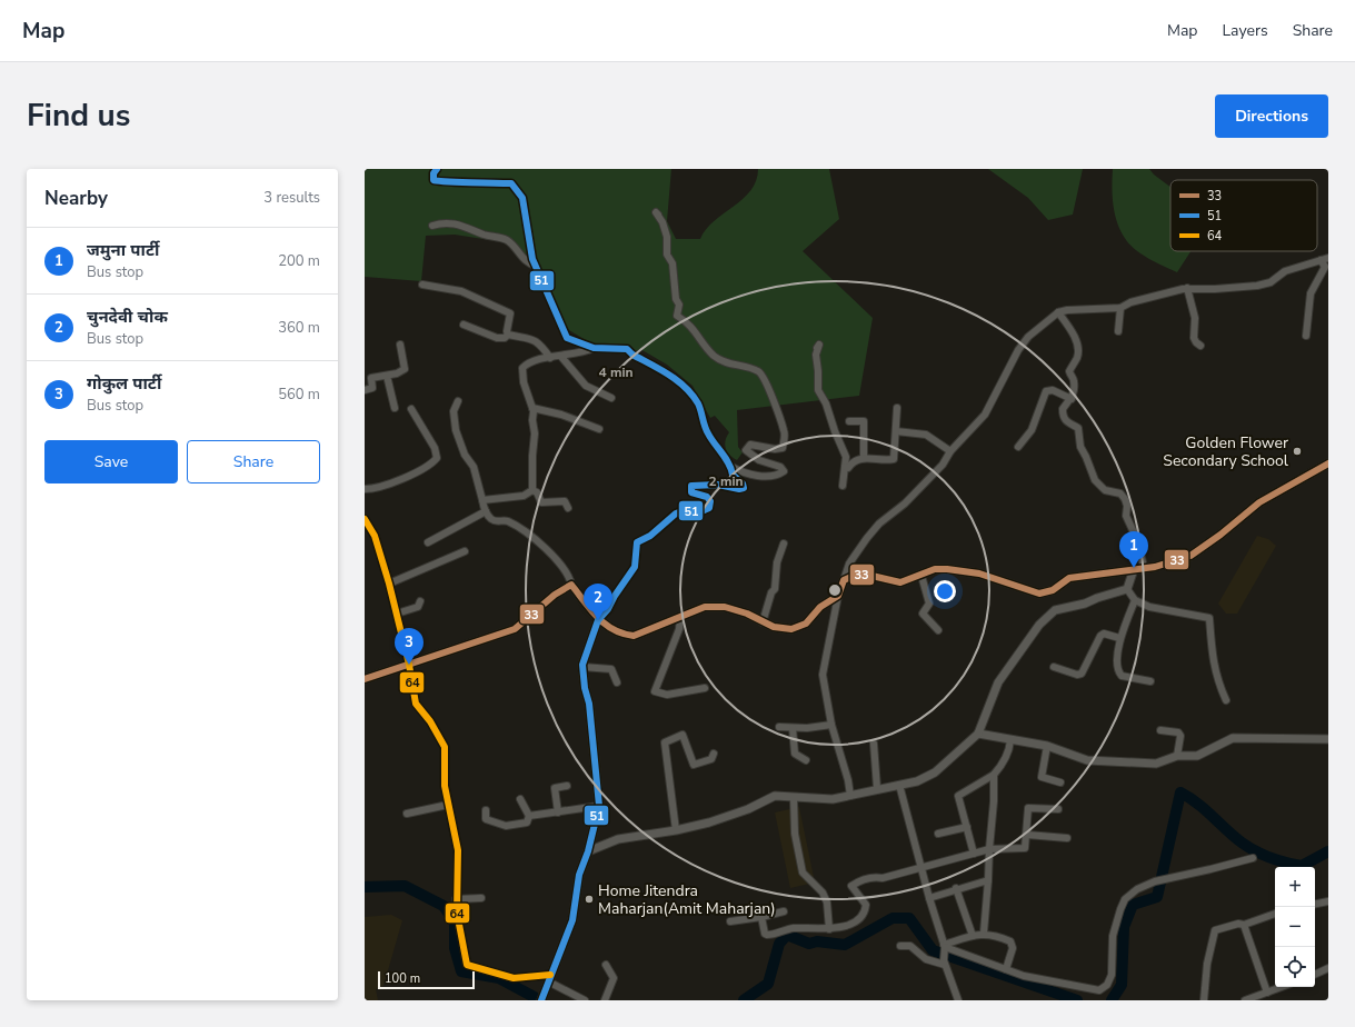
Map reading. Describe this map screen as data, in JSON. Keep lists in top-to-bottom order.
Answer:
{
  "places": ["Golden Flower Secondary School", "Home Jitendra Maharjan(Amit Maharjan)"],
  "lines": ["transit line 51", "transit line 33", "transit line 64"],
  "legend": ["33", "51", "64"],
  "scale_bar": "100 m",
  "page": {
    "header": "Map",
    "nav": ["Map", "Layers", "Share"],
    "title": "Find us",
    "buttons": [
      "Directions",
      ["Save", "Share"]
    ],
    "heading": ["Nearby", "3 results"],
    "list": [
      {
        "mark": "1",
        "name": "जमुना पार्टी",
        "note": "Bus stop",
        "value": "200 m"
      },
      {
        "mark": "2",
        "name": "चुनदेवी चोक",
        "note": "Bus stop",
        "value": "360 m"
      },
      {
        "mark": "3",
        "name": "गोकुल पार्टी",
        "note": "Bus stop",
        "value": "560 m"
      }
    ],
    "pins": ["1", "2", "3"],
    "map_buttons": ["+", "−"],
    "scale": "100 m"
  },
  "rings": ["4 min", "2 min"]
}
